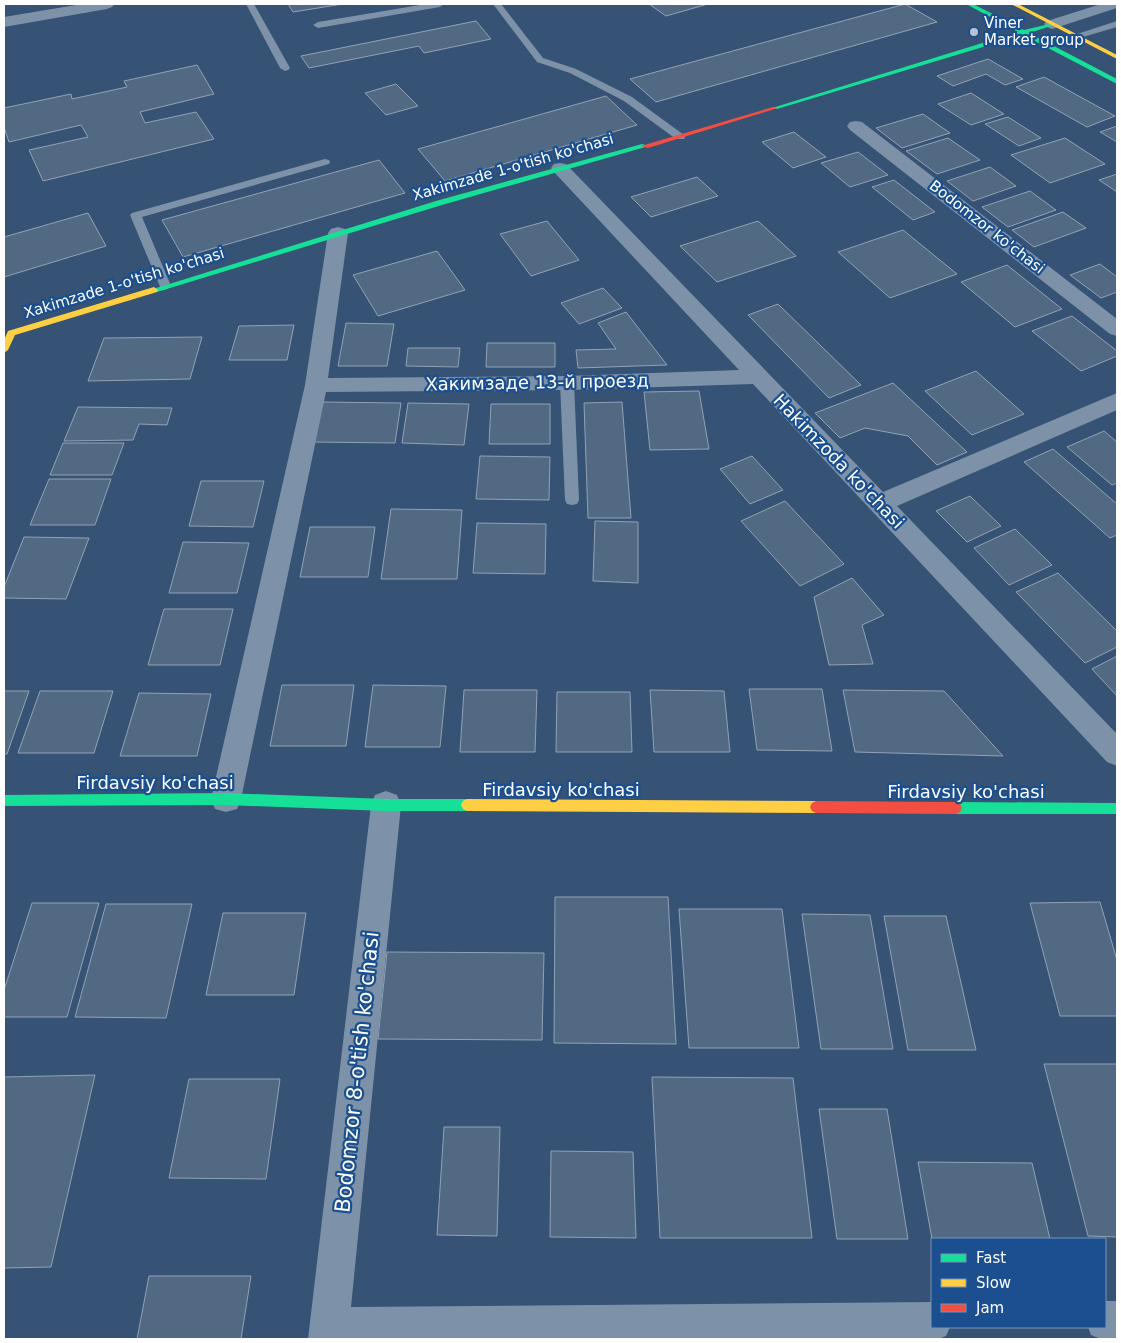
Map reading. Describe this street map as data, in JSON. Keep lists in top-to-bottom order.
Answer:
{
  "streets": {
    "street": [
      "Xakimzade 1-o'tish ko'chasi",
      "Bodomzor ko'chasi",
      "Хакимзаде 13-й проезд",
      "Hakimzoda ko'chasi",
      "Firdavsiy ko'chasi",
      "Bodomzor 8-o'tish ko'chasi"
    ]
  },
  "crossings": [
    ["Xakimzade 1-o'tish ko'chasi", "Hakimzoda ko'chasi"],
    ["Хакимзаде 13-й проезд", "Hakimzoda ko'chasi"],
    ["Firdavsiy ko'chasi", "Bodomzor 8-o'tish ko'chasi"]
  ],
  "places": ["Viner Market group"],
  "legend": ["Fast", "Slow", "Jam"]
}
